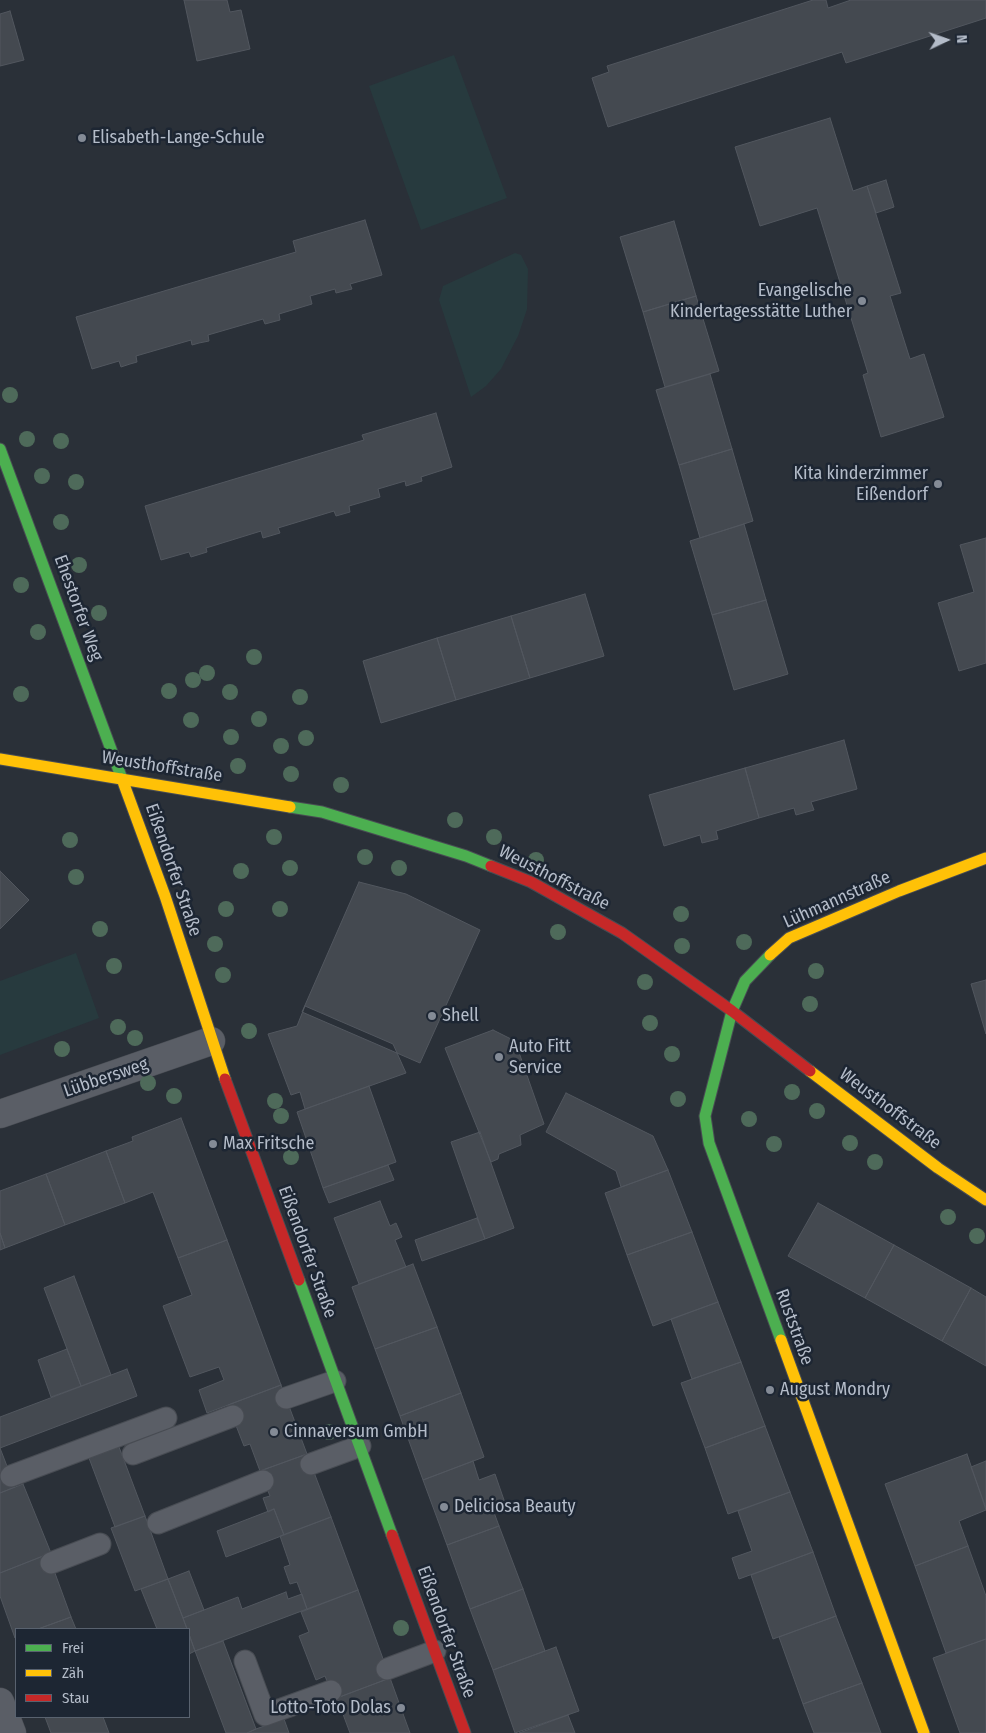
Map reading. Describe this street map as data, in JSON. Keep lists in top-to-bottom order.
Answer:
{
  "streets": {
    "street": [
      "Ehestorfer Weg",
      "Weusthoffstraße",
      "Eißendorfer Straße",
      "Lühmannstraße",
      "Lübbersweg",
      "Ruststraße"
    ]
  },
  "crossings": [
    ["Ehestorfer Weg", "Weusthoffstraße"],
    ["Ehestorfer Weg", "Eißendorfer Straße"],
    ["Weusthoffstraße", "Eißendorfer Straße"],
    ["Weusthoffstraße", "Lühmannstraße"],
    ["Weusthoffstraße", "Ruststraße"],
    ["Eißendorfer Straße", "Lübbersweg"],
    ["Lühmannstraße", "Ruststraße"]
  ],
  "places": [
    "Elisabeth-Lange-Schule",
    "Evangelische Kindertagesstätte Luther",
    "Kita kinderzimmer Eißendorf",
    "Shell",
    "Auto Fitt Service",
    "Max Fritsche",
    "August Mondry",
    "Cinnaversum GmbH",
    "Deliciosa Beauty",
    "Lotto-Toto Dolas"
  ],
  "legend": ["Frei", "Zäh", "Stau"],
  "north": "right"
}
